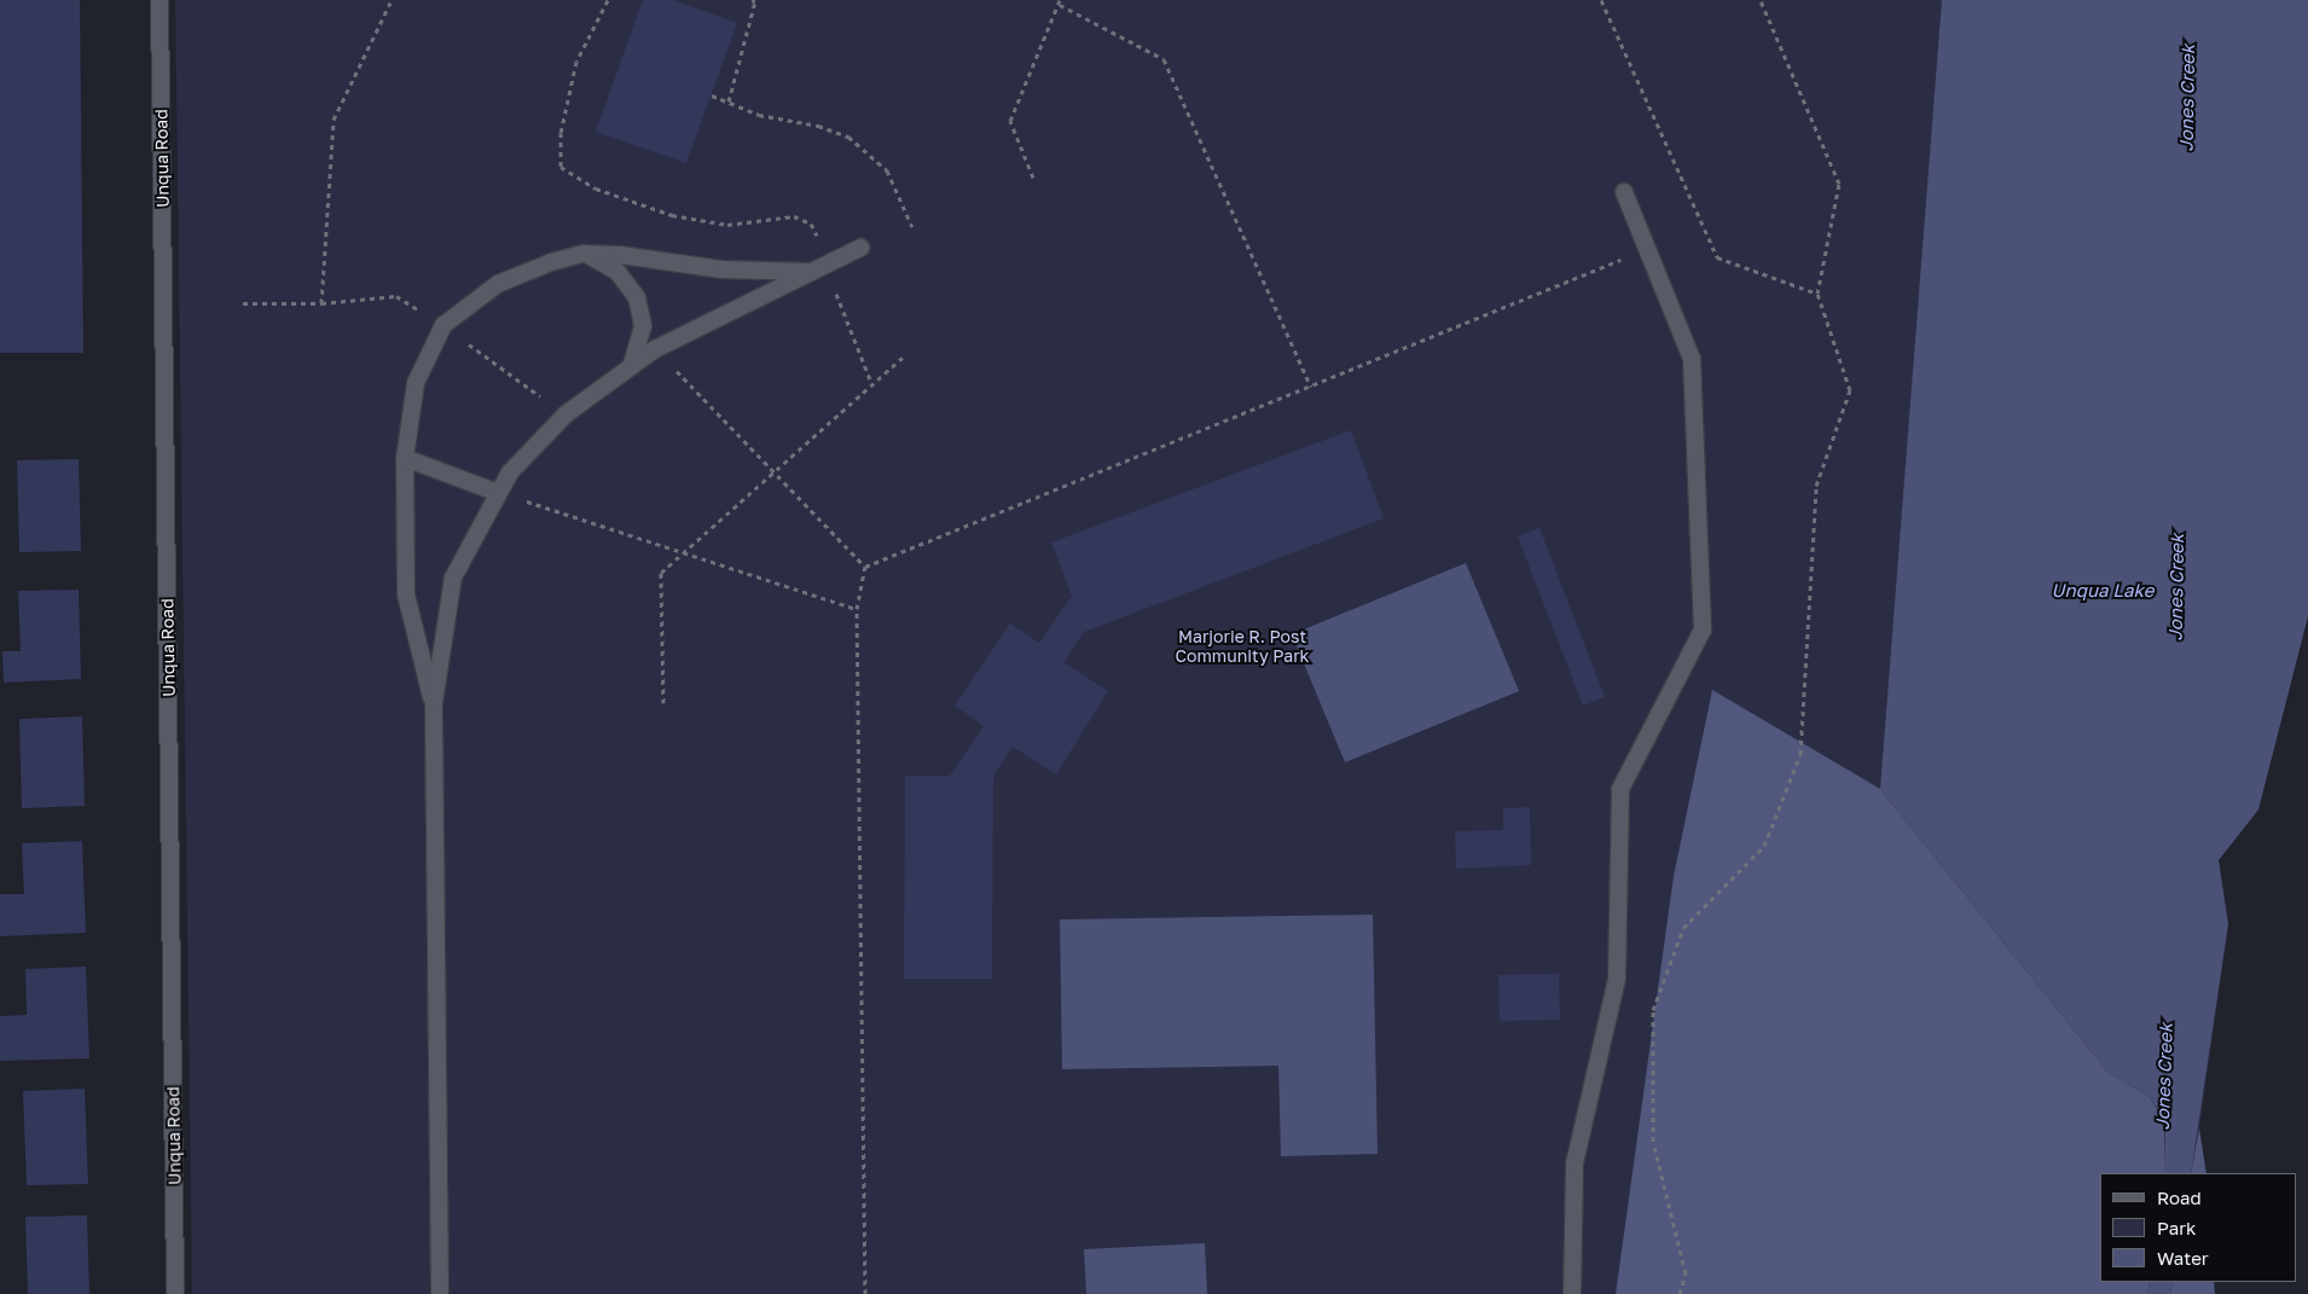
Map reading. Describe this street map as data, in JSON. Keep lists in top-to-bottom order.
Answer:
{
  "streets": {
    "street": ["Unqua Road"]
  },
  "water": ["Jones Creek", "Unqua Lake"],
  "parks": ["Marjorie R. Post Community Park"],
  "legend": ["Road", "Park", "Water"]
}
